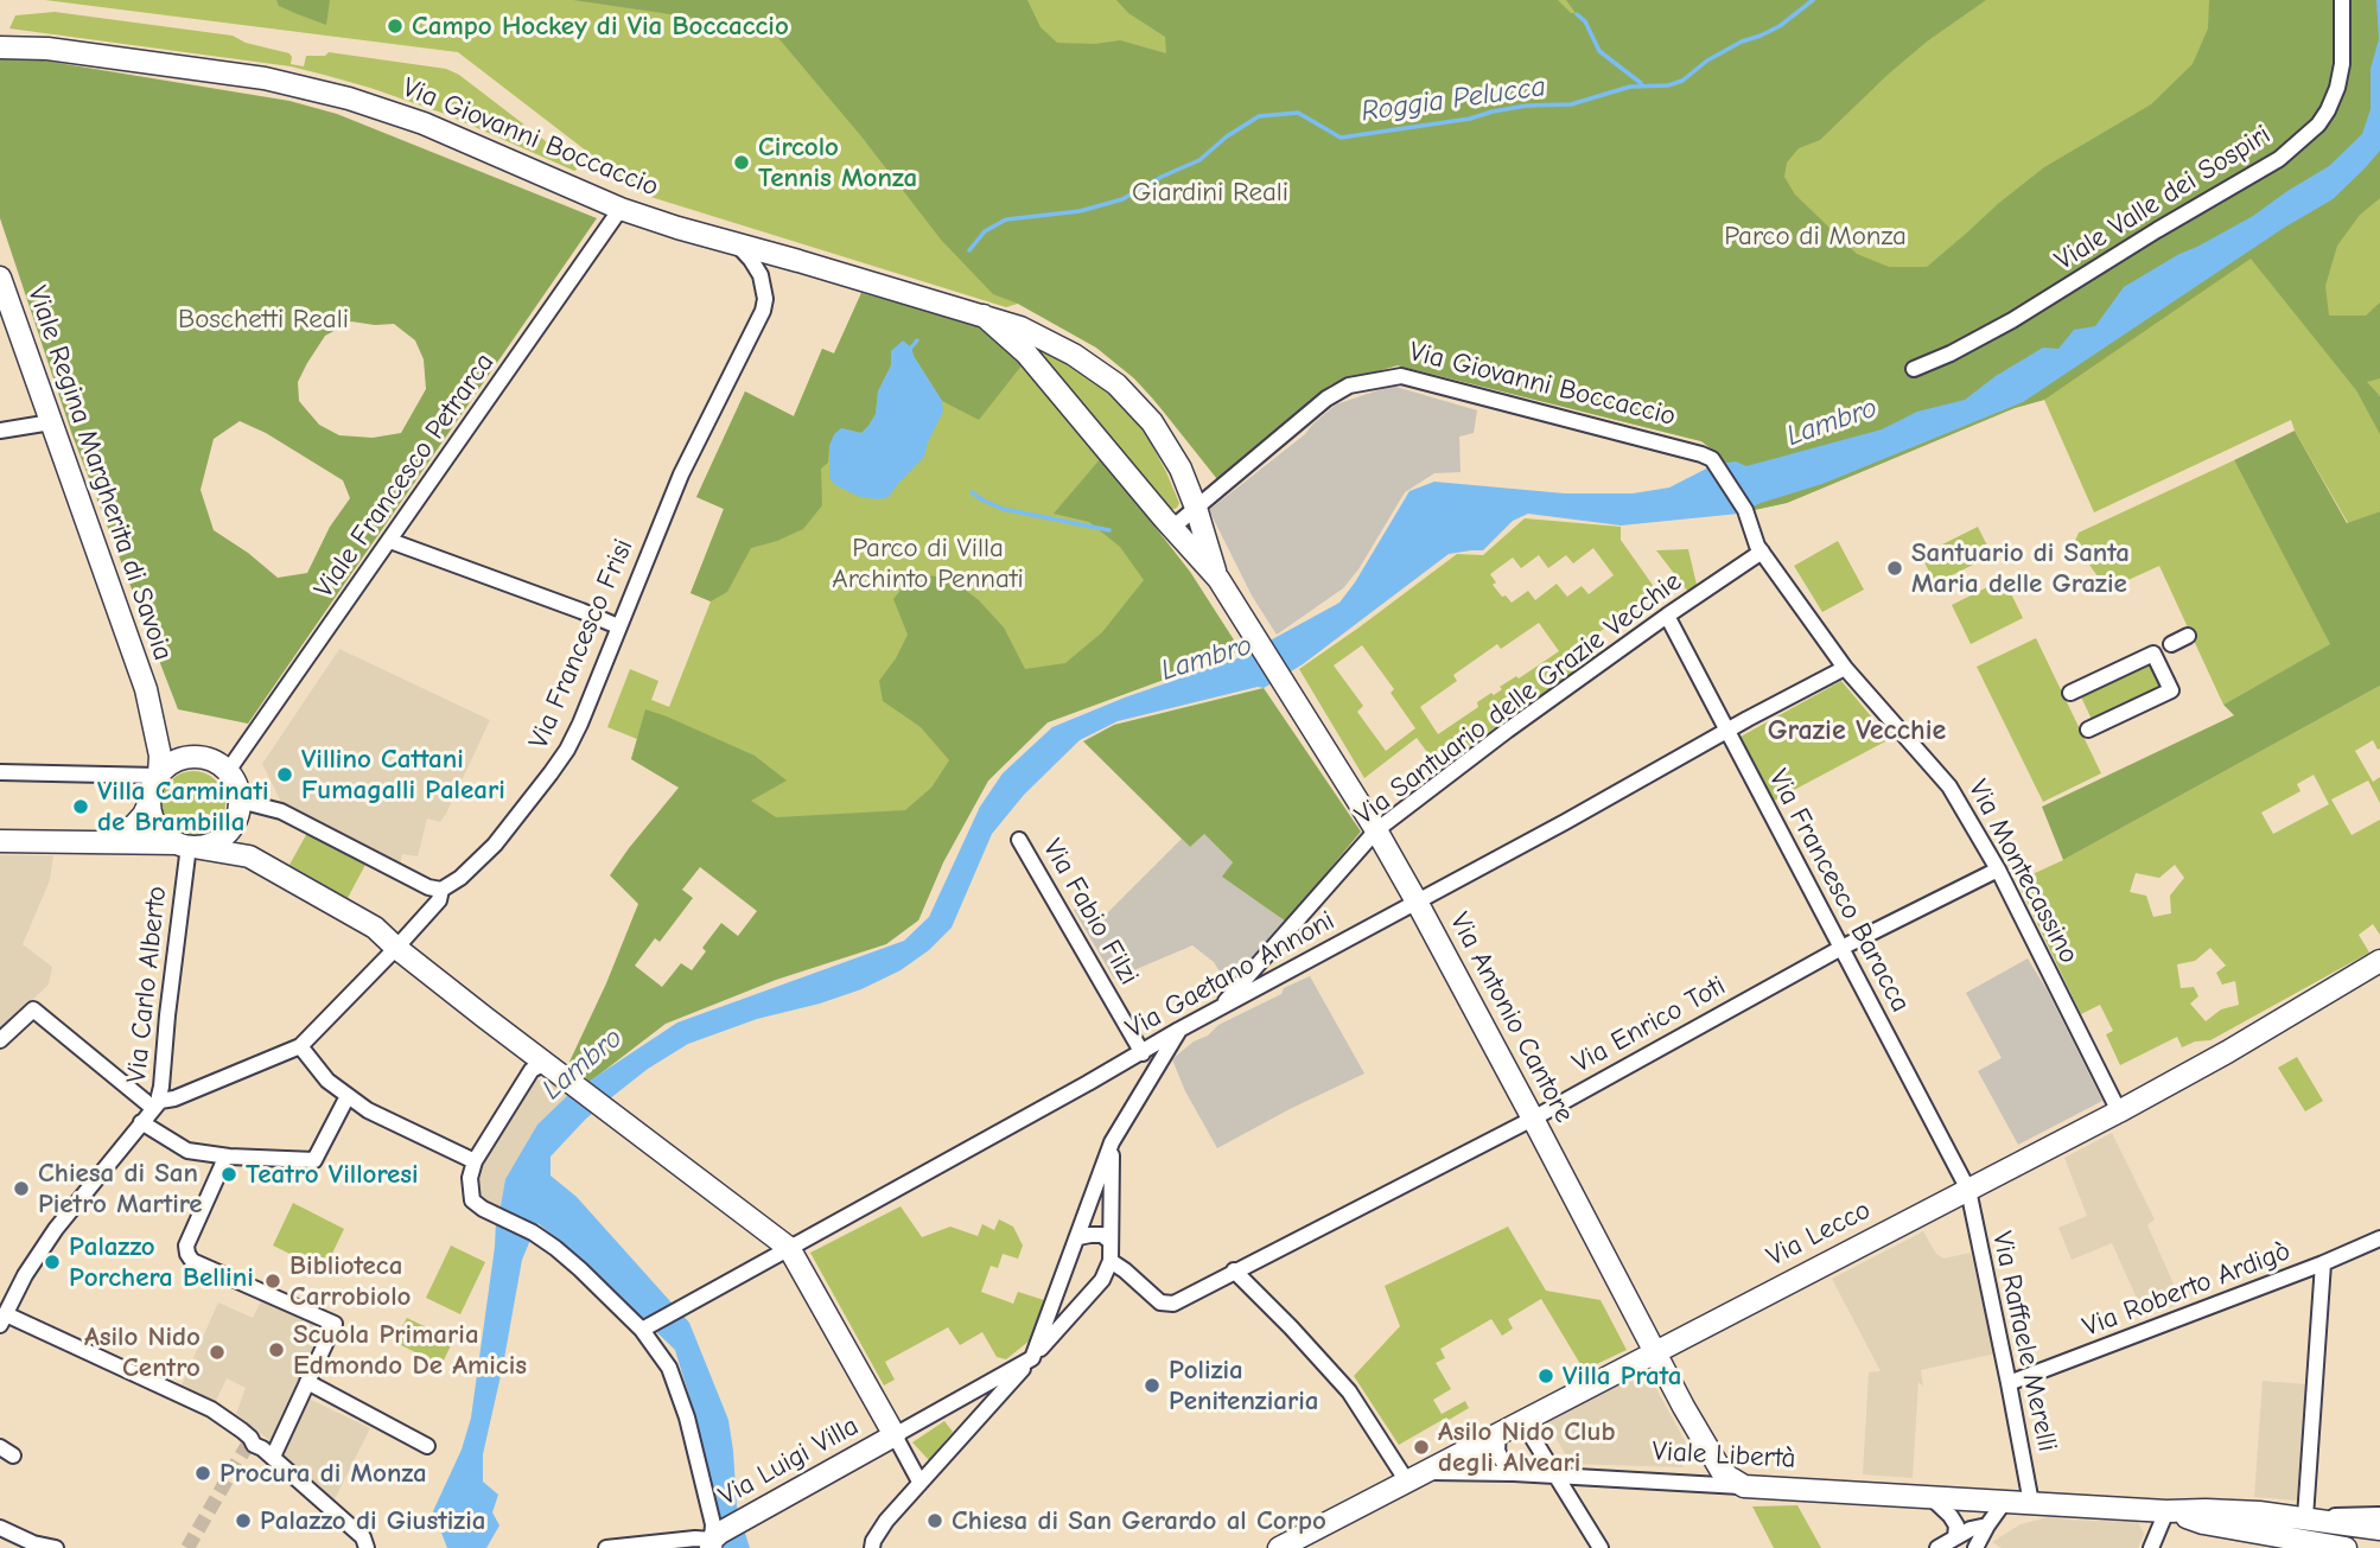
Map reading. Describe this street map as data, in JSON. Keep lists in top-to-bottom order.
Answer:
{
  "streets": {
    "main road": [
      "Via Giovanni Boccaccio",
      "Viale Regina Margherita di Savoia",
      "Via Antonio Cantore",
      "Via Lecco",
      "Viale Libertà",
      "Via Luigi Villa"
    ],
    "street": [
      "Viale Valle dei Sospiri",
      "Viale Francesco Petrarca",
      "Via Francesco Frisi",
      "Via Santuario delle Grazie Vecchie",
      "Via Montecassino",
      "Via Francesco Baracca",
      "Via Fabio Filzi",
      "Via Gaetano Annoni",
      "Via Carlo Alberto",
      "Via Enrico Toti",
      "Via Roberto Ardigò",
      "Via Raffaele Merelli"
    ]
  },
  "crossings": [
    ["Via Giovanni Boccaccio", "Viale Francesco Petrarca"],
    ["Via Giovanni Boccaccio", "Via Francesco Frisi"],
    ["Via Giovanni Boccaccio", "Via Montecassino"],
    ["Via Giovanni Boccaccio", "Via Antonio Cantore"],
    ["Viale Regina Margherita di Savoia", "Viale Francesco Petrarca"],
    ["Viale Regina Margherita di Savoia", "Via Carlo Alberto"],
    ["Viale Francesco Petrarca", "Via Carlo Alberto"],
    ["Via Francesco Frisi", "Via Carlo Alberto"],
    ["Via Santuario delle Grazie Vecchie", "Via Montecassino"],
    ["Via Santuario delle Grazie Vecchie", "Via Francesco Baracca"],
    ["Via Santuario delle Grazie Vecchie", "Via Gaetano Annoni"],
    ["Via Santuario delle Grazie Vecchie", "Via Antonio Cantore"],
    ["Via Montecassino", "Via Gaetano Annoni"],
    ["Via Montecassino", "Via Enrico Toti"],
    ["Via Montecassino", "Via Lecco"],
    ["Via Francesco Baracca", "Via Gaetano Annoni"],
    ["Via Francesco Baracca", "Via Enrico Toti"],
    ["Via Francesco Baracca", "Via Lecco"],
    ["Via Francesco Baracca", "Via Raffaele Merelli"],
    ["Via Fabio Filzi", "Via Gaetano Annoni"],
    ["Via Gaetano Annoni", "Via Antonio Cantore"],
    ["Via Antonio Cantore", "Via Enrico Toti"],
    ["Via Antonio Cantore", "Via Lecco"],
    ["Via Antonio Cantore", "Viale Libertà"],
    ["Via Lecco", "Via Raffaele Merelli"],
    ["Via Lecco", "Viale Libertà"],
    ["Via Roberto Ardigò", "Via Raffaele Merelli"],
    ["Via Raffaele Merelli", "Viale Libertà"]
  ],
  "districts": ["Grazie Vecchie"],
  "water": ["Roggia Pelucca", "Lambro"],
  "parks": [
    "Giardini Reali",
    "Parco di Monza",
    "Boschetti Reali",
    "Parco di Villa Archinto Pennati"
  ],
  "places": [
    "Campo Hockey di Via Boccaccio",
    "Circolo Tennis Monza",
    "Santuario di Santa Maria delle Grazie",
    "Villino Cattani Fumagalli Paleari",
    "Villa Carminati de Brambilla",
    "Teatro Villoresi",
    "Chiesa di San Pietro Martire",
    "Palazzo Porchera Bellini",
    "Biblioteca Carrobiolo",
    "Scuola Primaria Edmondo De Amicis",
    "Asilo Nido Centro",
    "Villa Prata",
    "Polizia Penitenziaria",
    "Asilo Nido Club degli Alveari",
    "Procura di Monza",
    "Palazzo di Giustizia",
    "Chiesa di San Gerardo al Corpo"
  ]
}
